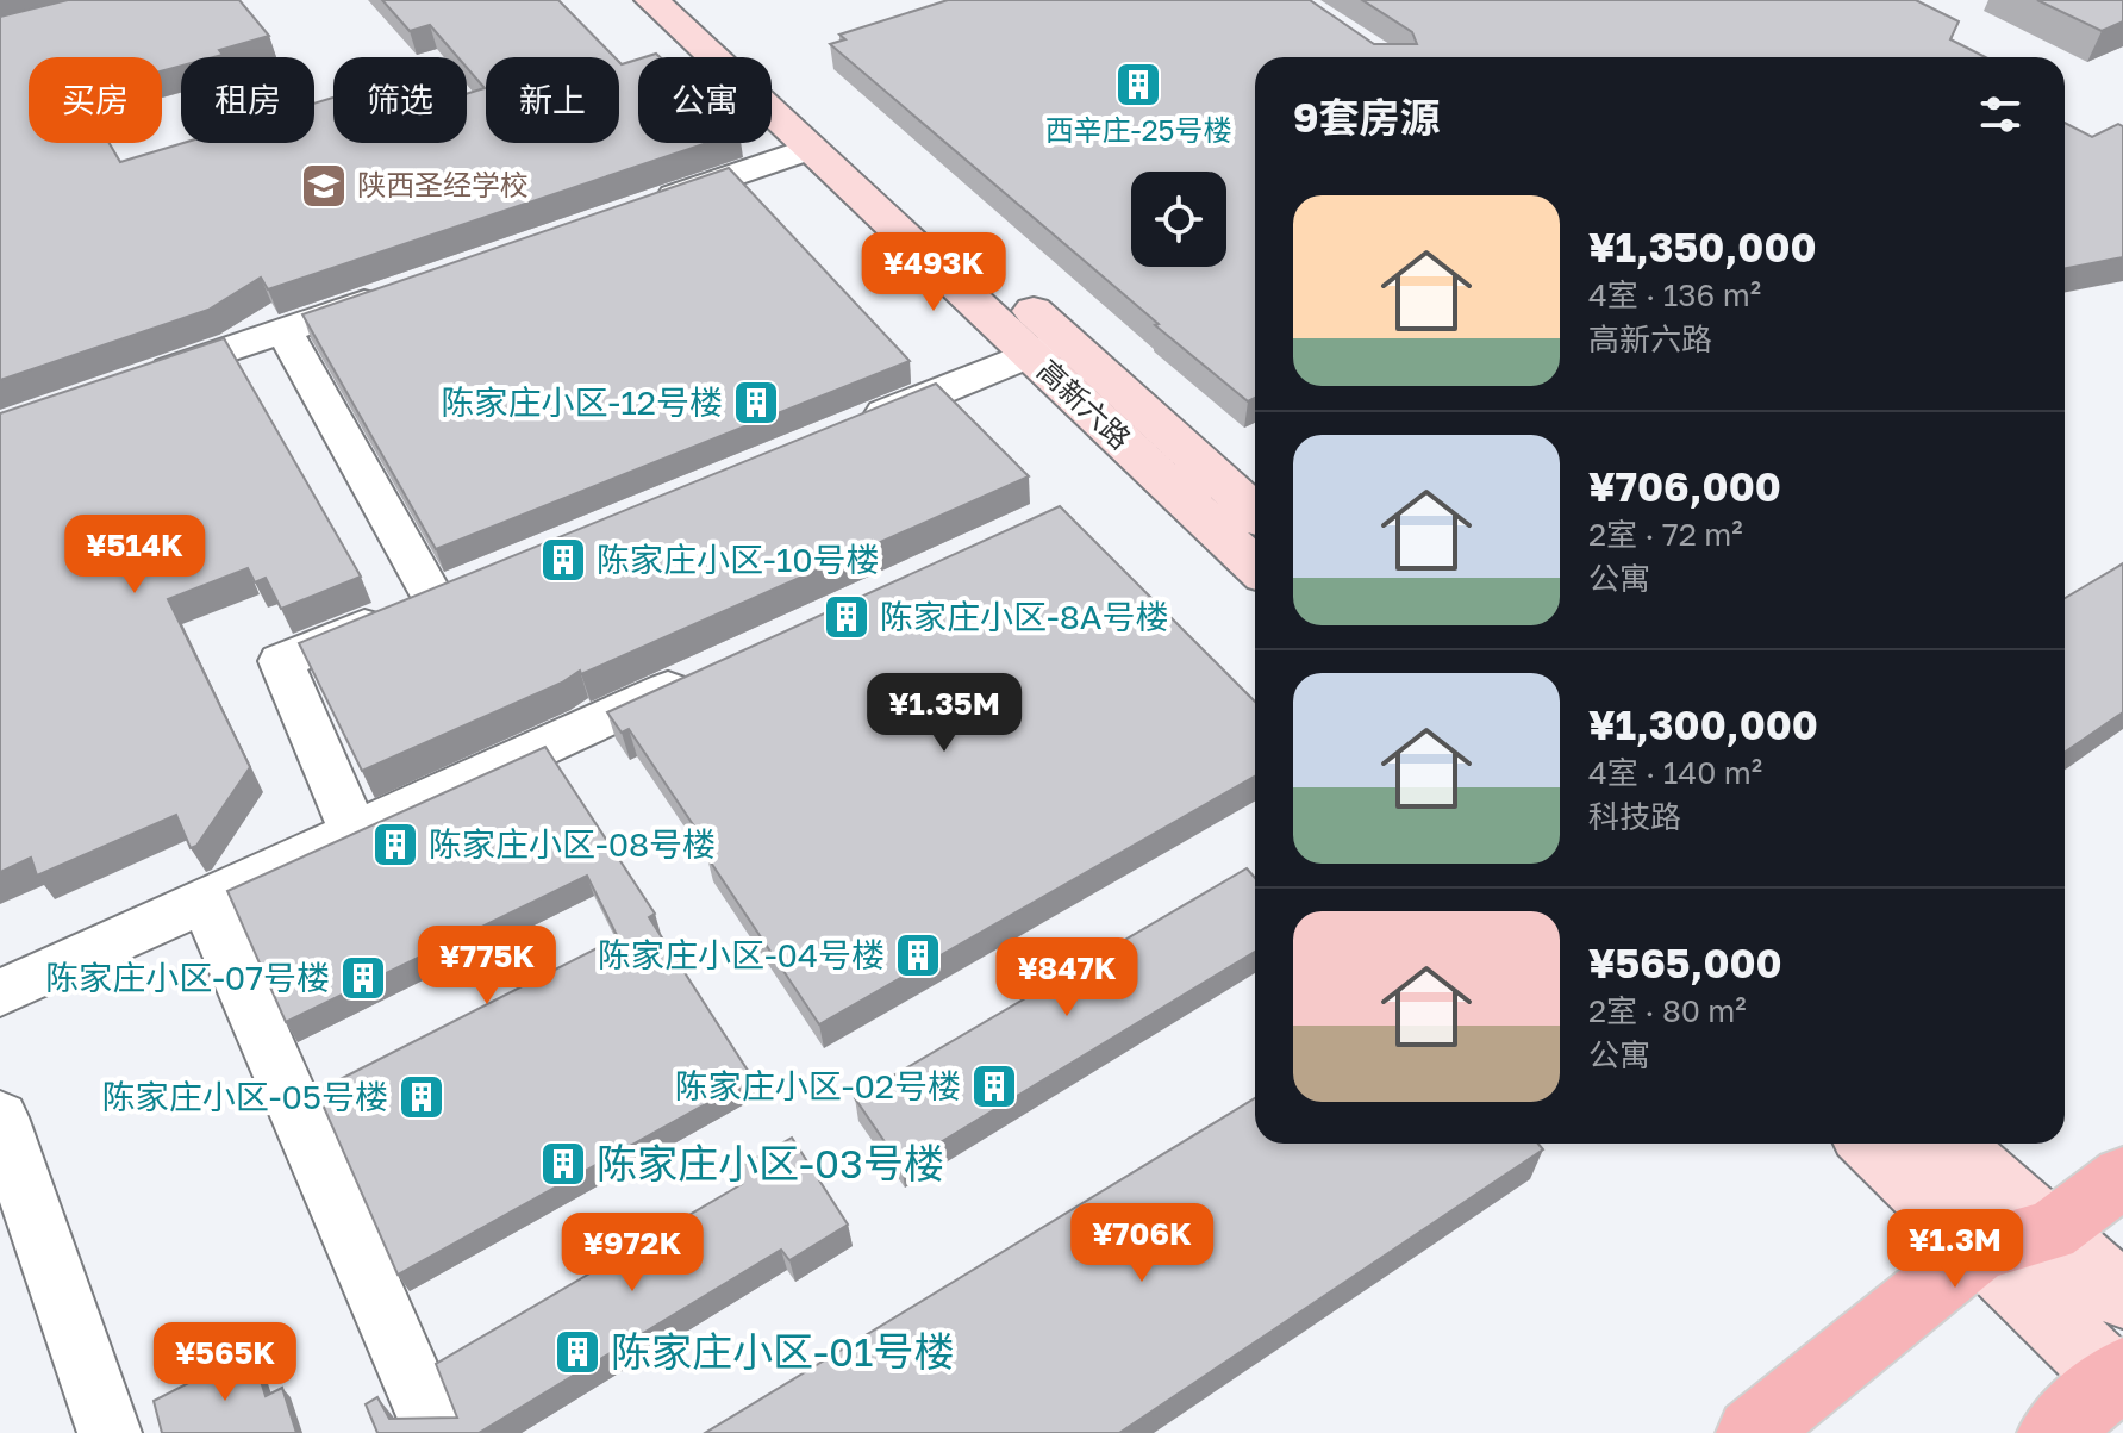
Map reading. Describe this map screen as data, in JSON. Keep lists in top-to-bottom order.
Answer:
{
  "streets": {
    "street": ["高新六路"]
  },
  "places": {
    "building": [
      "西辛庄-25号楼",
      "陈家庄小区-12号楼",
      "陈家庄小区-10号楼",
      "陈家庄小区-8A号楼",
      "陈家庄小区-08号楼",
      "陈家庄小区-04号楼",
      "陈家庄小区-07号楼",
      "陈家庄小区-02号楼",
      "陈家庄小区-05号楼",
      "陈家庄小区-03号楼",
      "陈家庄小区-01号楼"
    ],
    "school or university": ["陕西圣经学校"]
  },
  "page": {
    "chip": [
      "买房",
      "租房",
      "筛选",
      "新上",
      "公寓"
    ],
    "heading": "9套房源",
    "list": [
      {
        "name": "¥1,350,000",
        "note": "4室 · 136 m² · 高新六路"
      },
      {
        "name": "¥706,000",
        "note": "2室 · 72 m² · 公寓"
      },
      {
        "name": "¥1,300,000",
        "note": "4室 · 140 m² · 科技路"
      },
      {
        "name": "¥565,000",
        "note": "2室 · 80 m² · 公寓"
      }
    ],
    "price": [
      "¥493K",
      "¥514K",
      "¥1.35M",
      "¥775K",
      "¥847K",
      "¥706K",
      "¥1.3M",
      "¥972K",
      "¥565K"
    ]
  }
}
